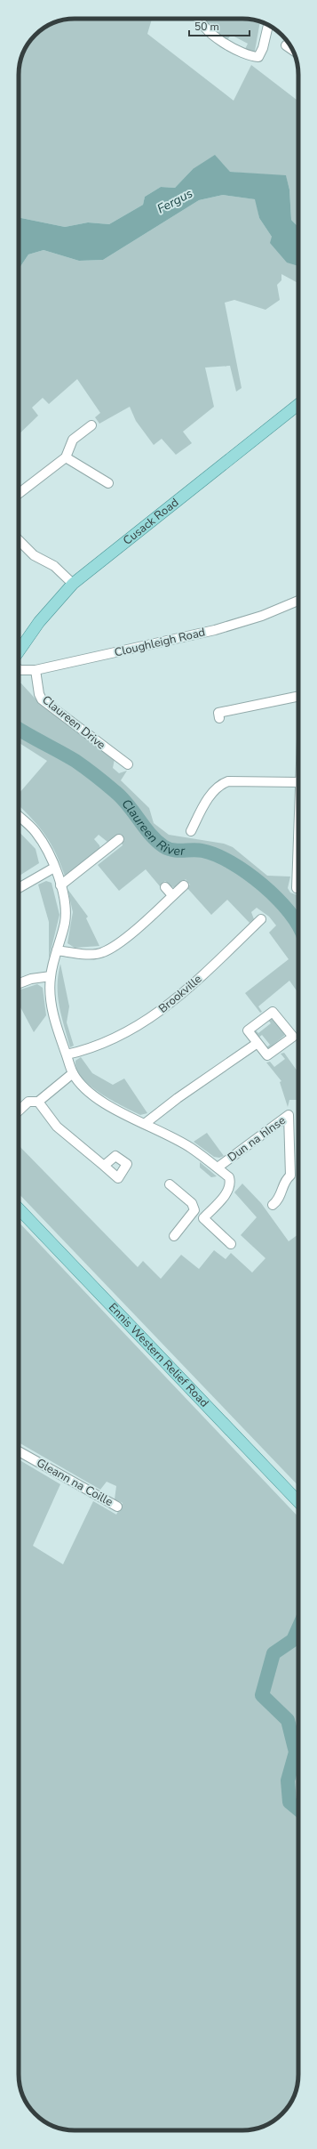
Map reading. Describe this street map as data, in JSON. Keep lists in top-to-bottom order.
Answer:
{
  "streets": {
    "main road": ["Cusack Road", "Ennis Western Relief Road"],
    "street": [
      "Cloughleigh Road",
      "Claureen Drive",
      "Brookville",
      "Dun na hInse",
      "Gleann na Coille"
    ]
  },
  "crossings": [
    ["Cloughleigh Road", "Claureen Drive"],
    ["Brookville", "Dun na hInse"]
  ],
  "water": ["Fergus", "Claureen River"],
  "scale_bar": "50 m"
}
